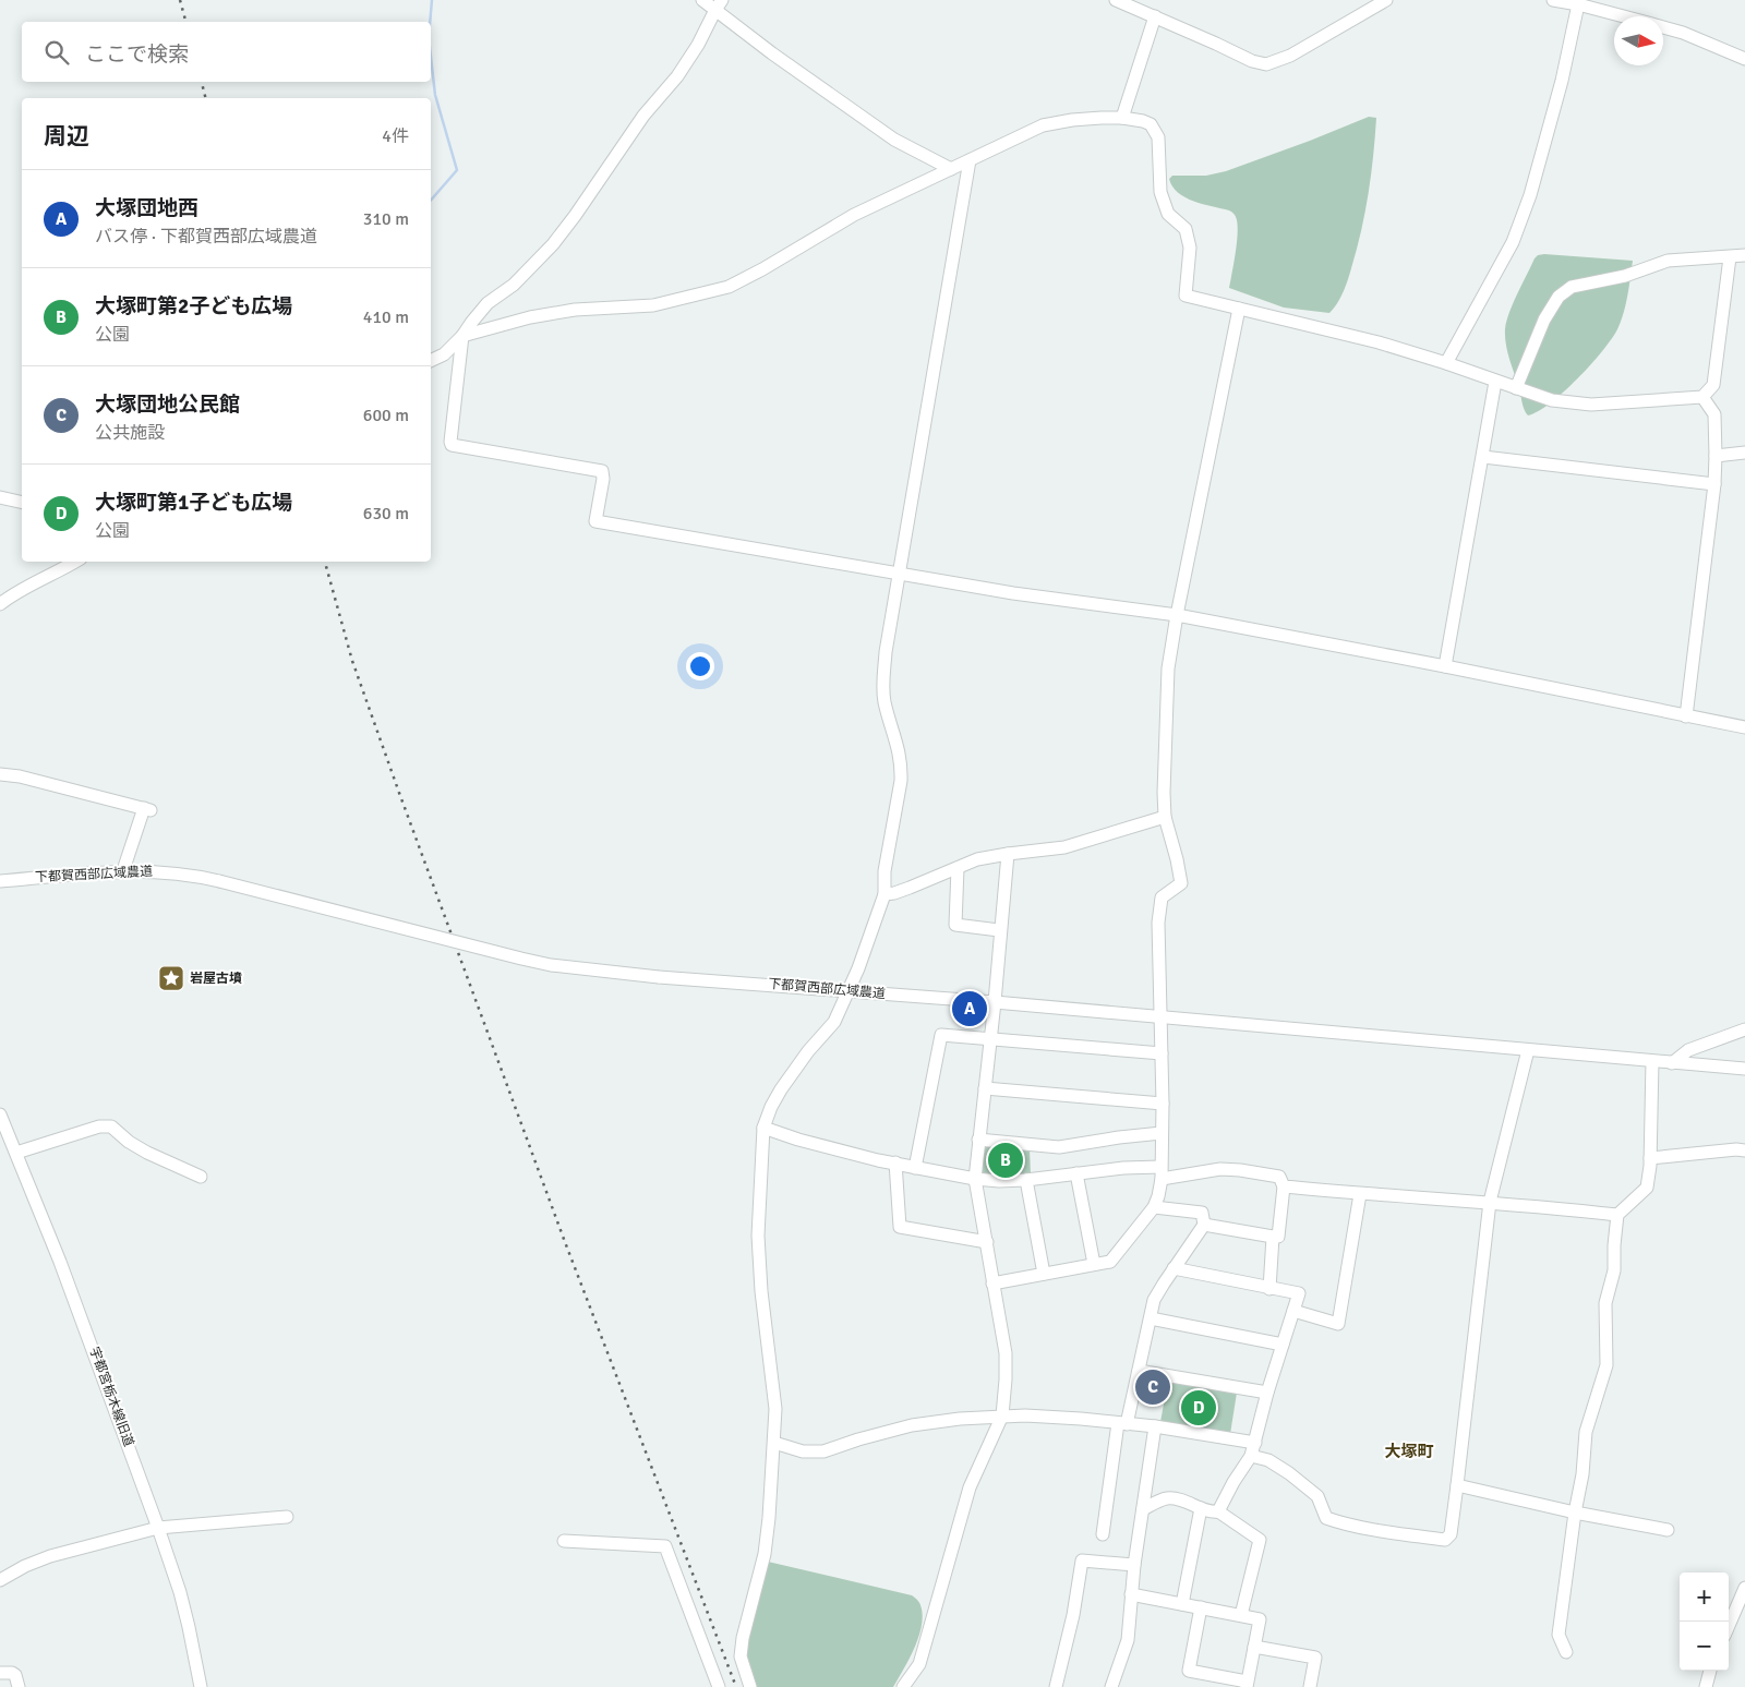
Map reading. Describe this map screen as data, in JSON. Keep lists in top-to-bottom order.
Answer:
{
  "streets": {
    "street": ["下都賀西部広域農道", "宇都宮栃木線旧道"]
  },
  "districts": ["大塚町"],
  "places": {
    "place": ["岩屋古墳"]
  },
  "north": "right",
  "page": {
    "search": "ここで検索",
    "heading": ["周辺", "4件"],
    "list": [
      {
        "mark": "A",
        "name": "大塚団地西",
        "note": "バス停 · 下都賀西部広域農道",
        "value": "310 m"
      },
      {
        "mark": "B",
        "name": "大塚町第2子ども広場",
        "note": "公園",
        "value": "410 m"
      },
      {
        "mark": "C",
        "name": "大塚団地公民館",
        "note": "公共施設",
        "value": "600 m"
      },
      {
        "mark": "D",
        "name": "大塚町第1子ども広場",
        "note": "公園",
        "value": "630 m"
      }
    ],
    "pins": [
      "A",
      "B",
      "C",
      "D"
    ],
    "map_buttons": ["+", "−"]
  }
}
